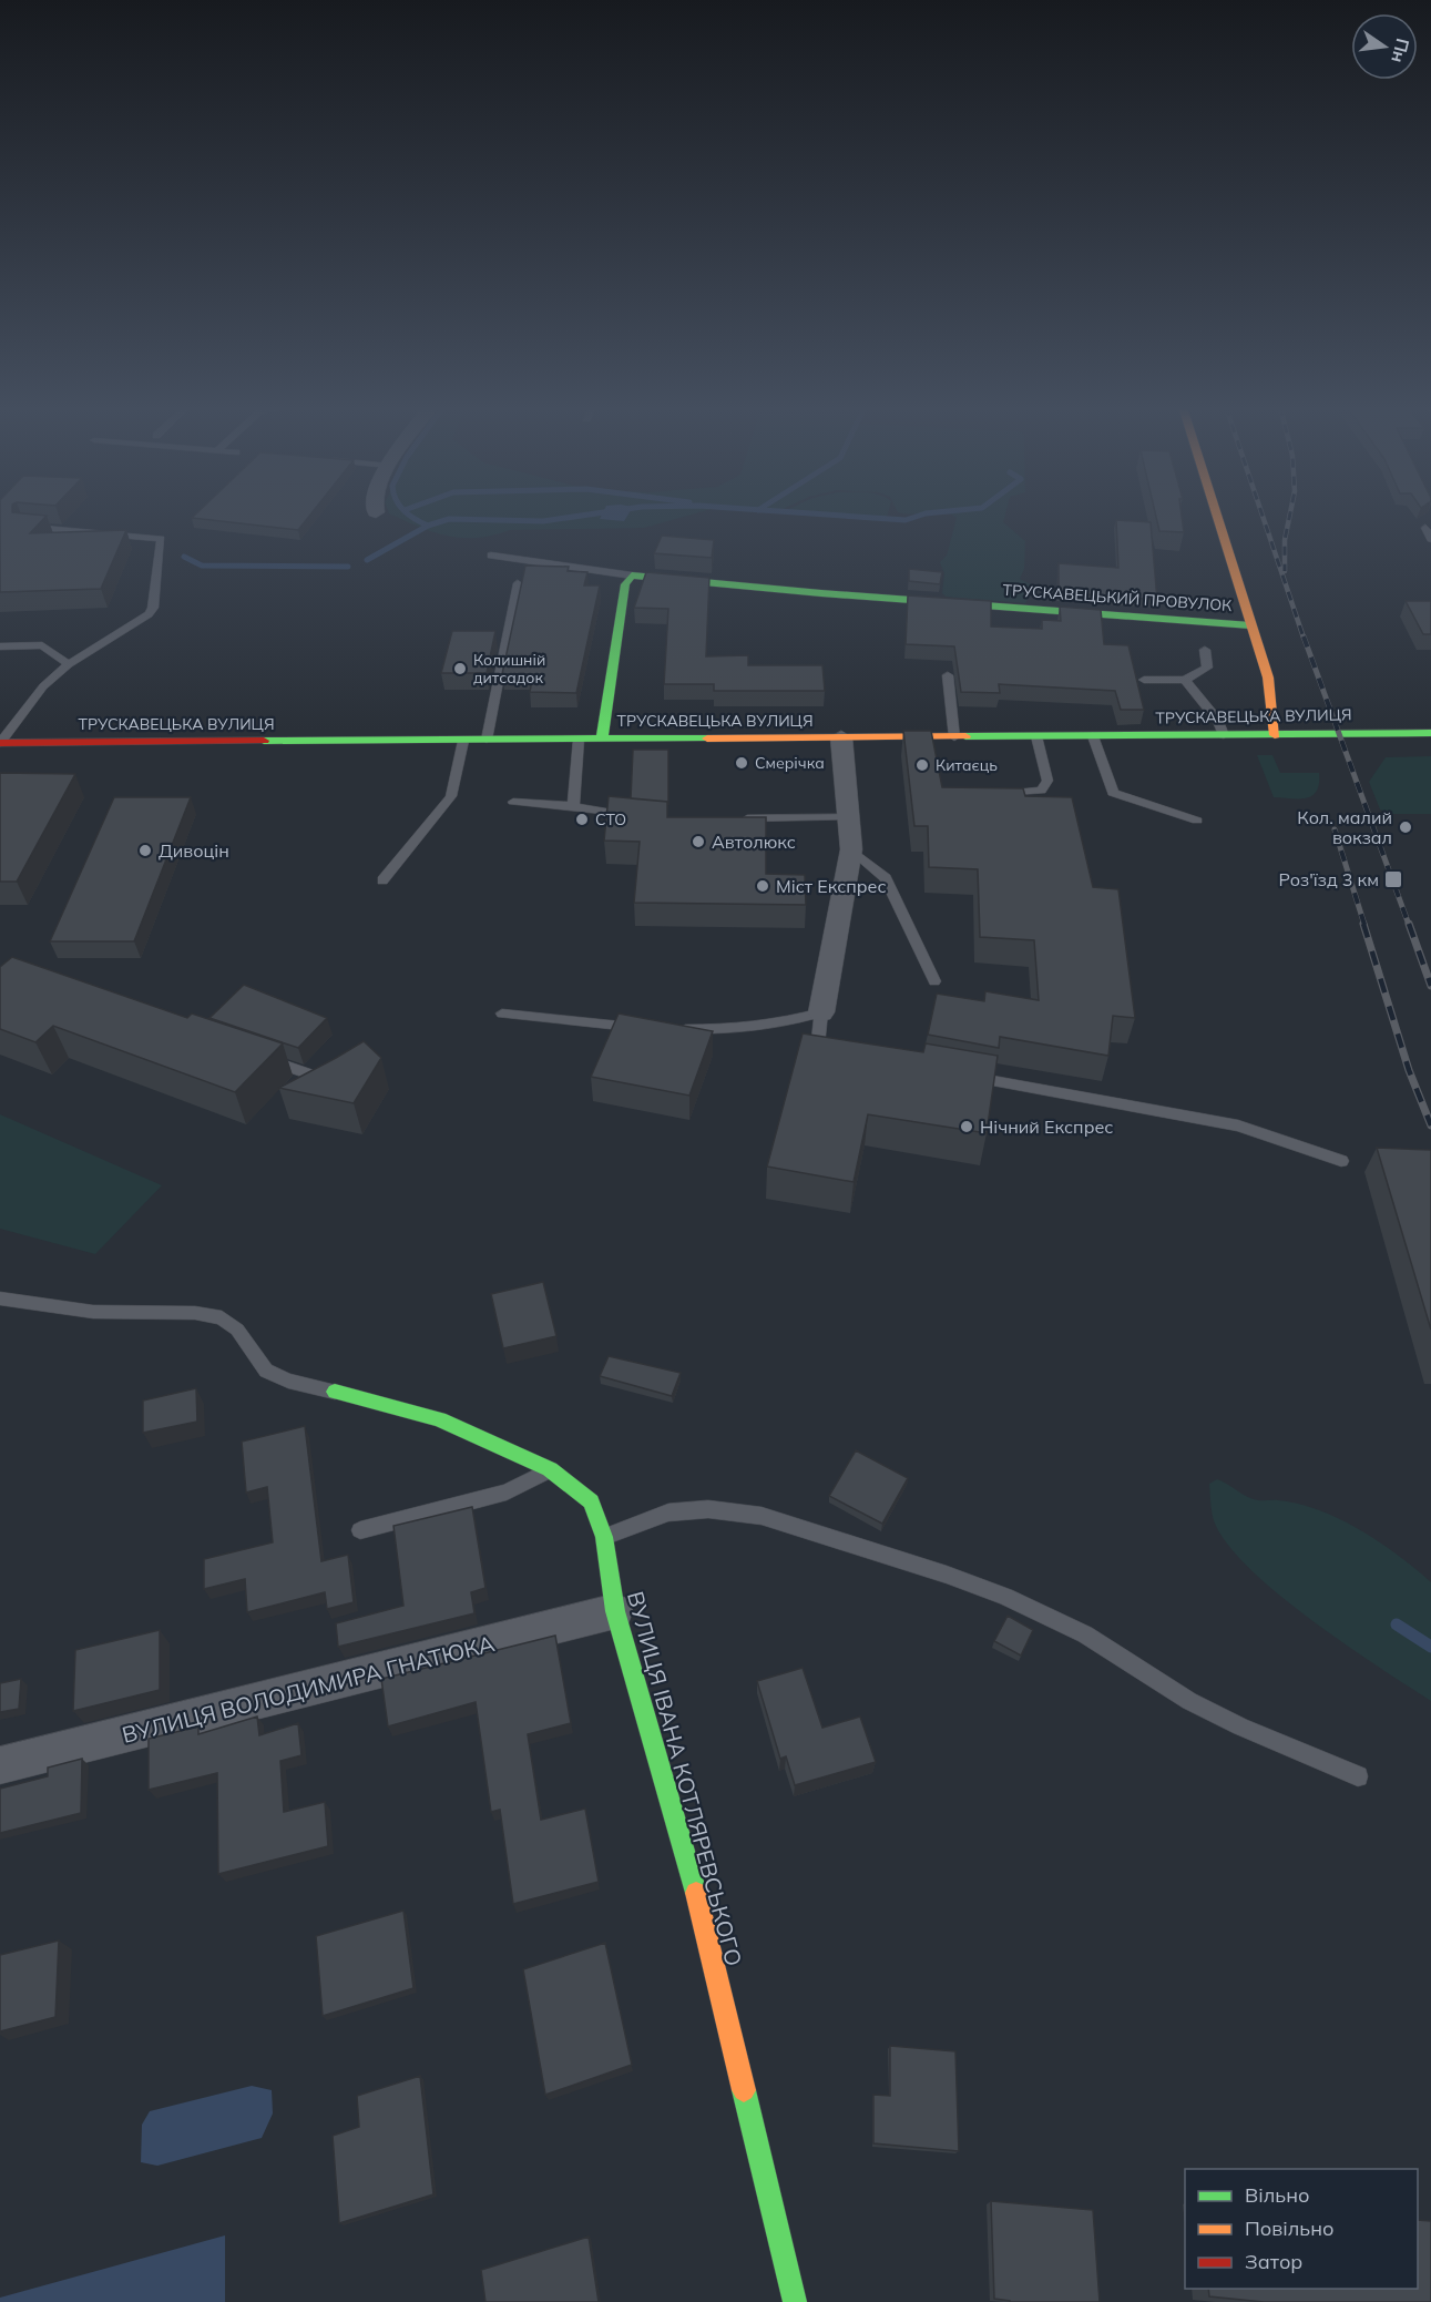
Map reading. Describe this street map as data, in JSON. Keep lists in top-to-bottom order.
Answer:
{
  "streets": {
    "street": [
      "ТРУСКАВЕЦЬКИЙ ПРОВУЛОК",
      "ТРУСКАВЕЦЬКА ВУЛИЦЯ",
      "ВУЛИЦЯ ВОЛОДИМИРА ГНАТЮКА",
      "ВУЛИЦЯ ІВАНА КОТЛЯРЕВСЬКОГО"
    ]
  },
  "crossings": [
    ["ВУЛИЦЯ ВОЛОДИМИРА ГНАТЮКА", "ВУЛИЦЯ ІВАНА КОТЛЯРЕВСЬКОГО"]
  ],
  "places": {
    "other": [
      "Колишній дитсадок",
      "Смерічка",
      "Китаєць",
      "СТО",
      "Кол. малий вокзал",
      "Автолюкс",
      "Дивоцін",
      "Міст Експрес",
      "Нічний Експрес"
    ],
    "transit": ["Роз'їзд 3 км"]
  },
  "legend": ["Вільно", "Повільно", "Затор"],
  "north": "right"
}
